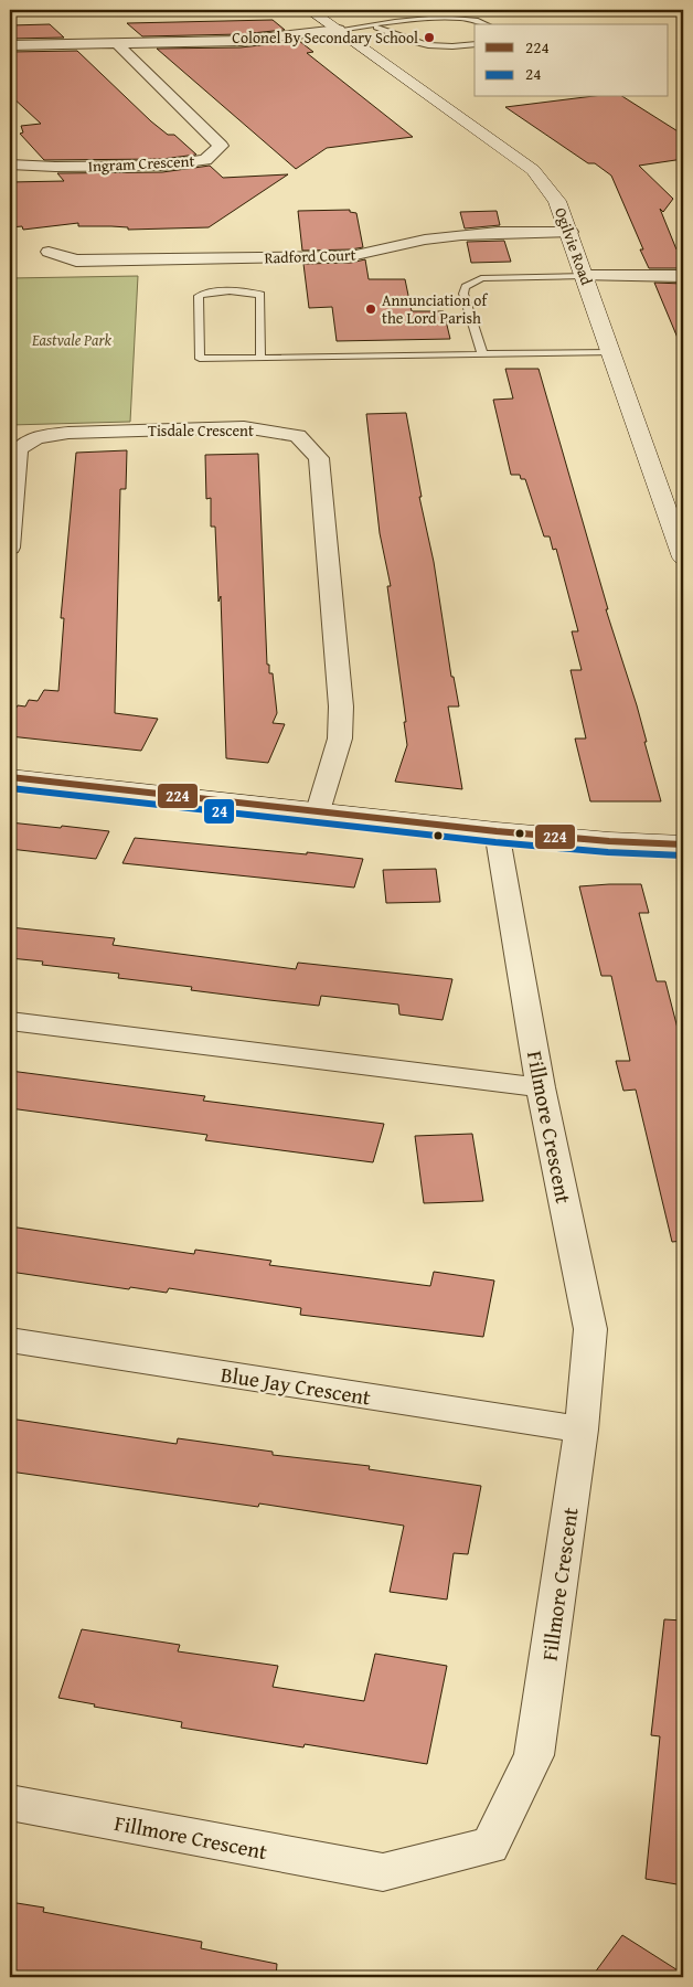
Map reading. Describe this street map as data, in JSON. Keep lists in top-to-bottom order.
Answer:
{
  "streets": {
    "street": [
      "Ingram Crescent",
      "Ogilvie Road",
      "Radford Court",
      "Tisdale Crescent",
      "Fillmore Crescent",
      "Blue Jay Crescent"
    ]
  },
  "crossings": [
    ["Ogilvie Road", "Radford Court"],
    ["Fillmore Crescent", "Blue Jay Crescent"]
  ],
  "parks": ["Eastvale Park"],
  "places": ["Colonel By Secondary School", "Annunciation of the Lord Parish"],
  "lines": ["transit line 224", "transit line 24"],
  "legend": ["224", "24"]
}
